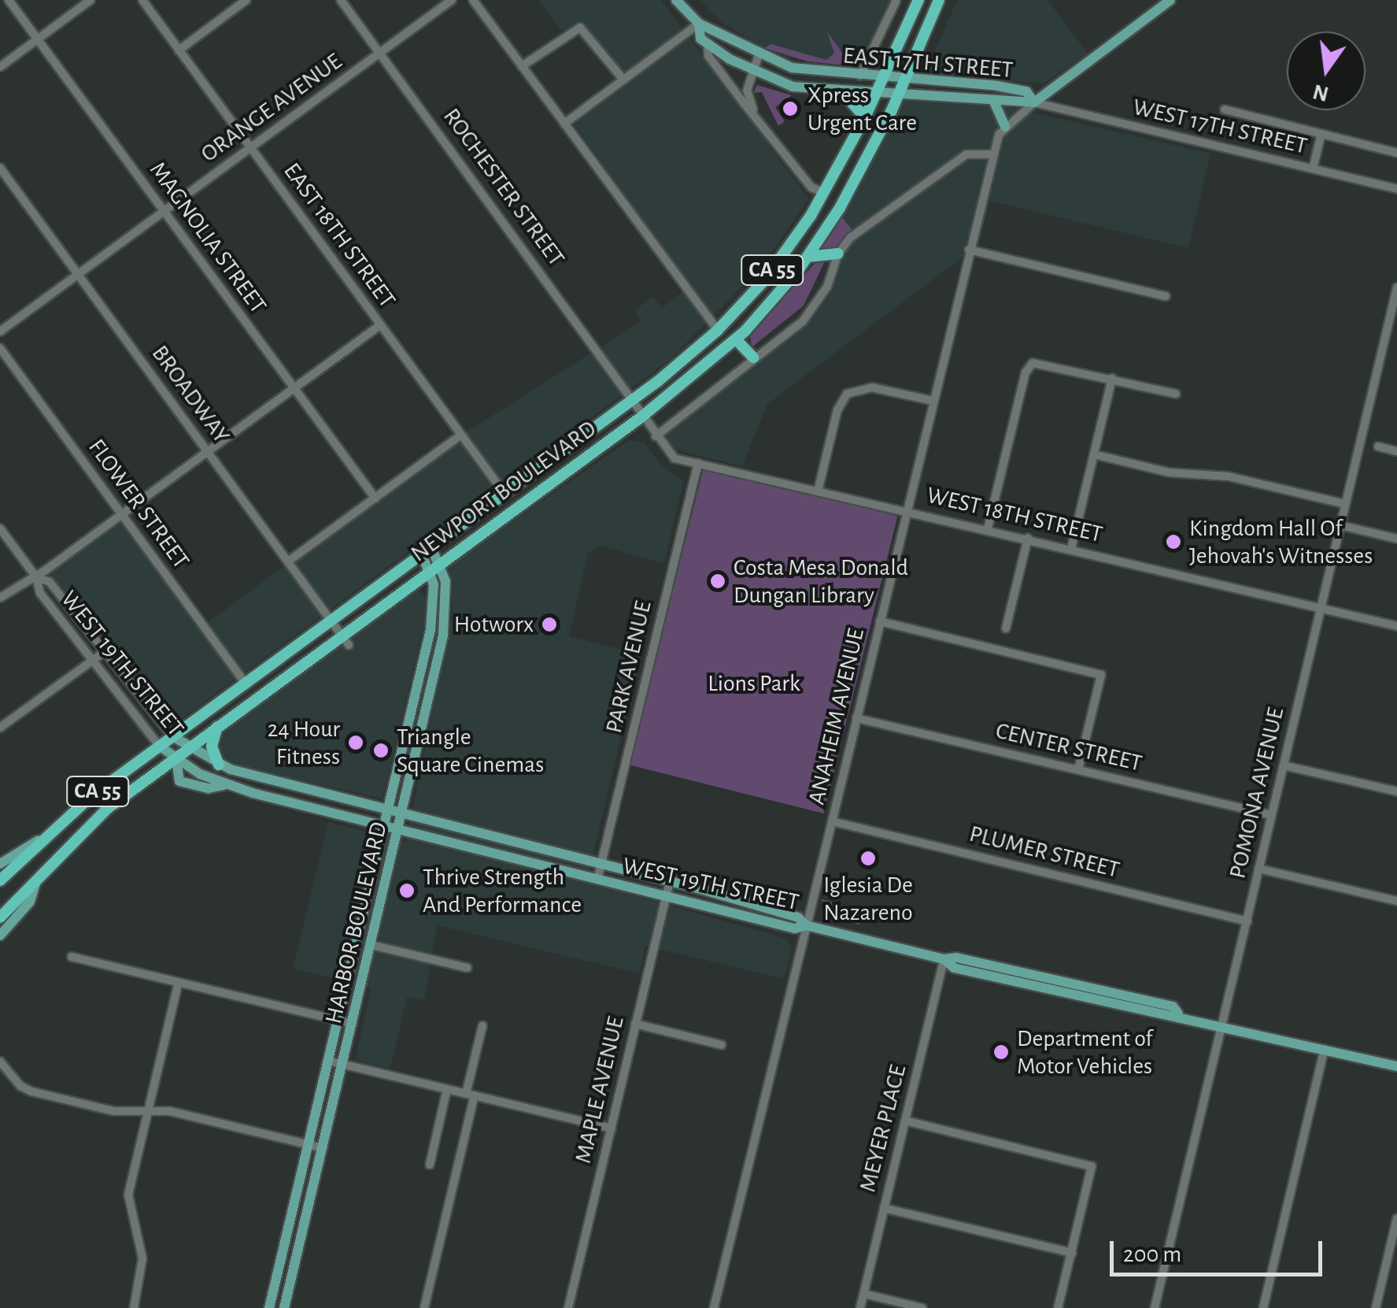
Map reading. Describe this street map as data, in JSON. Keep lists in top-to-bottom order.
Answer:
{
  "streets": {
    "highway": ["CA 55", "NEWPORT BOULEVARD"],
    "main road": ["EAST 17TH STREET", "WEST 19TH STREET", "HARBOR BOULEVARD"],
    "street": [
      "ORANGE AVENUE",
      "WEST 17TH STREET",
      "ROCHESTER STREET",
      "EAST 18TH STREET",
      "MAGNOLIA STREET",
      "BROADWAY",
      "FLOWER STREET",
      "WEST 18TH STREET",
      "PARK AVENUE",
      "ANAHEIM AVENUE",
      "CENTER STREET",
      "POMONA AVENUE",
      "PLUMER STREET",
      "MAPLE AVENUE",
      "MEYER PLACE"
    ]
  },
  "crossings": [
    ["EAST 17TH STREET", "WEST 17TH STREET"],
    ["EAST 17TH STREET", "NEWPORT BOULEVARD"],
    ["ORANGE AVENUE", "ROCHESTER STREET"],
    ["ORANGE AVENUE", "EAST 18TH STREET"],
    ["ORANGE AVENUE", "MAGNOLIA STREET"],
    ["ORANGE AVENUE", "BROADWAY"],
    ["ROCHESTER STREET", "NEWPORT BOULEVARD"],
    ["ROCHESTER STREET", "WEST 18TH STREET"],
    ["EAST 18TH STREET", "NEWPORT BOULEVARD"],
    ["CA 55", "NEWPORT BOULEVARD"],
    ["BROADWAY", "NEWPORT BOULEVARD"],
    ["NEWPORT BOULEVARD", "FLOWER STREET"],
    ["NEWPORT BOULEVARD", "WEST 18TH STREET"],
    ["NEWPORT BOULEVARD", "WEST 19TH STREET"],
    ["NEWPORT BOULEVARD", "HARBOR BOULEVARD"],
    ["WEST 18TH STREET", "PARK AVENUE"],
    ["WEST 18TH STREET", "ANAHEIM AVENUE"],
    ["WEST 18TH STREET", "POMONA AVENUE"],
    ["WEST 19TH STREET", "PARK AVENUE"],
    ["WEST 19TH STREET", "ANAHEIM AVENUE"],
    ["WEST 19TH STREET", "POMONA AVENUE"],
    ["WEST 19TH STREET", "HARBOR BOULEVARD"],
    ["WEST 19TH STREET", "MAPLE AVENUE"],
    ["WEST 19TH STREET", "MEYER PLACE"],
    ["ANAHEIM AVENUE", "CENTER STREET"],
    ["ANAHEIM AVENUE", "PLUMER STREET"],
    ["CENTER STREET", "POMONA AVENUE"],
    ["POMONA AVENUE", "PLUMER STREET"]
  ],
  "parks": ["Lions Park"],
  "places": [
    "Xpress Urgent Care",
    "Kingdom Hall Of Jehovah's Witnesses",
    "Costa Mesa Donald Dungan Library",
    "Hotworx",
    "24 Hour Fitness",
    "Triangle Square Cinemas",
    "Iglesia De Nazareno",
    "Thrive Strength And Performance",
    "Department of Motor Vehicles"
  ],
  "scale_bar": "200 m",
  "north": "bottom"
}
